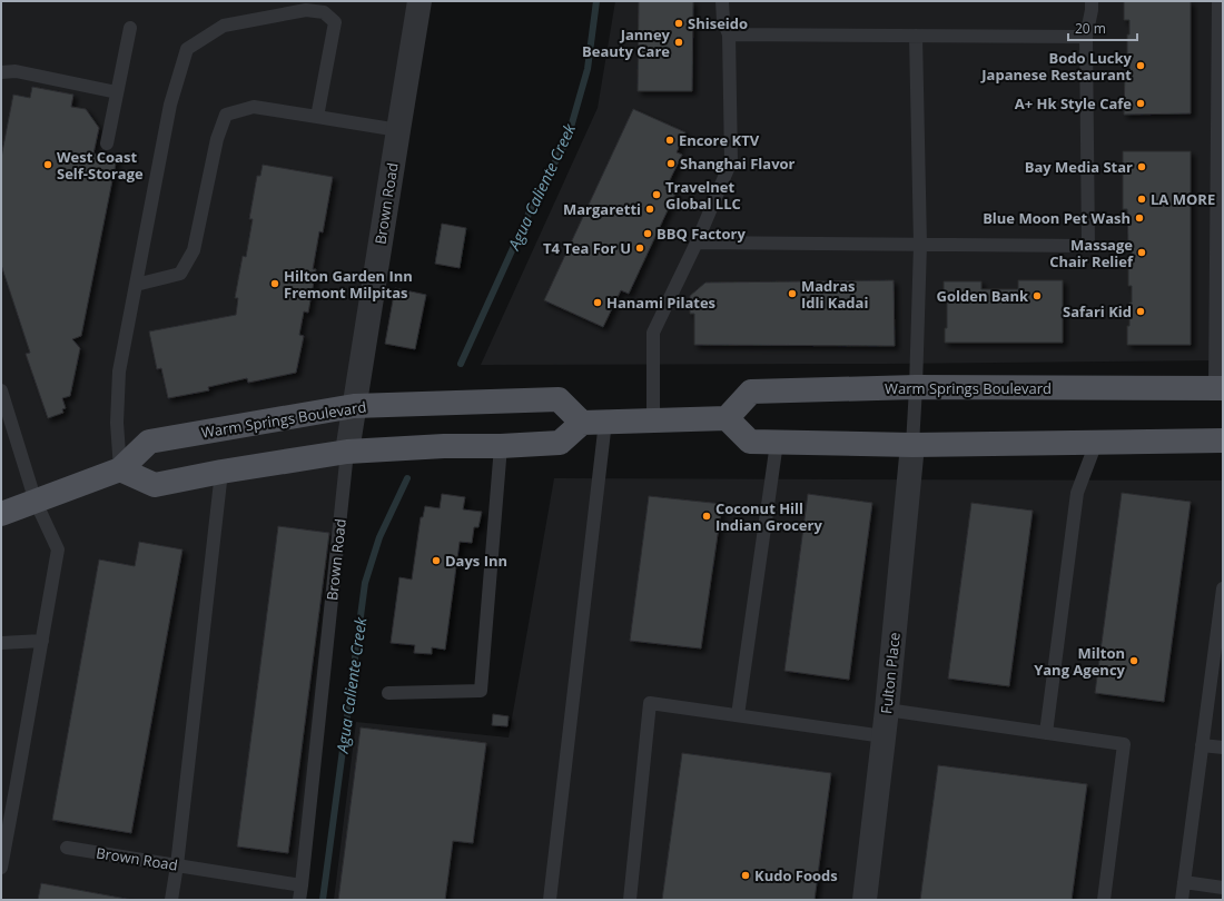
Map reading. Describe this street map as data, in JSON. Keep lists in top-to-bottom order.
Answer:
{
  "streets": {
    "main road": ["Warm Springs Boulevard"],
    "street": ["Brown Road", "Fulton Place"]
  },
  "crossings": [
    ["Brown Road", "Warm Springs Boulevard"]
  ],
  "water": ["Agua Caliente Creek"],
  "places": [
    "Shiseido",
    "Janney Beauty Care",
    "Bodo Lucky Japanese Restaurant",
    "A+ Hk Style Cafe",
    "Encore KTV",
    "Shanghai Flavor",
    "West Coast Self-Storage",
    "Bay Media Star",
    "Travelnet Global LLC",
    "LA MORE",
    "Margaretti",
    "Blue Moon Pet Wash",
    "BBQ Factory",
    "T4 Tea For U",
    "Massage Chair Relief",
    "Hilton Garden Inn Fremont Milpitas",
    "Madras Idli Kadai",
    "Golden Bank",
    "Hanami Pilates",
    "Safari Kid",
    "Coconut Hill Indian Grocery",
    "Days Inn",
    "Milton Yang Agency",
    "Kudo Foods"
  ],
  "scale_bar": "20 m"
}
